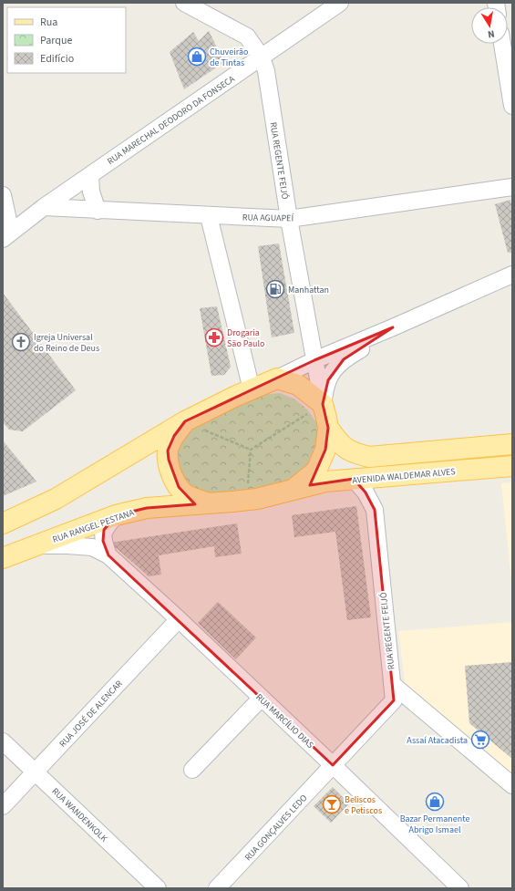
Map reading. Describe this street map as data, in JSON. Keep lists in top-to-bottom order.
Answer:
{
  "streets": {
    "main road": ["AVENIDA WALDEMAR ALVES", "RUA RANGEL PESTANA"],
    "street": [
      "RUA MARECHAL DEODORO DA FONSECA",
      "RUA REGENTE FEIJÓ",
      "RUA AGUAPEÍ",
      "RUA JOSÉ DE ALENCAR",
      "RUA MARCÍLIO DIAS",
      "RUA WANDENKOLK",
      "RUA GONÇALVES LEDO"
    ]
  },
  "crossings": [
    ["RUA MARECHAL DEODORO DA FONSECA", "RUA REGENTE FEIJÓ"],
    ["RUA MARECHAL DEODORO DA FONSECA", "RUA AGUAPEÍ"],
    ["RUA REGENTE FEIJÓ", "RUA AGUAPEÍ"],
    ["RUA REGENTE FEIJÓ", "AVENIDA WALDEMAR ALVES"],
    ["RUA REGENTE FEIJÓ", "RUA MARCÍLIO DIAS"],
    ["RUA REGENTE FEIJÓ", "RUA GONÇALVES LEDO"],
    ["AVENIDA WALDEMAR ALVES", "RUA RANGEL PESTANA"],
    ["RUA RANGEL PESTANA", "RUA MARCÍLIO DIAS"],
    ["RUA JOSÉ DE ALENCAR", "RUA MARCÍLIO DIAS"],
    ["RUA JOSÉ DE ALENCAR", "RUA WANDENKOLK"],
    ["RUA MARCÍLIO DIAS", "RUA GONÇALVES LEDO"]
  ],
  "places": {
    "shop": ["Chuveirão de Tintas", "Bazar Permanente Abrigo Ismael"],
    "fuel station": ["Manhattan"],
    "pharmacy": ["Drogaria São Paulo"],
    "church": ["Igreja Universal do Reino de Deus"],
    "supermarket": ["Assaí Atacadista"],
    "bar": ["Beliscos e Petiscos"]
  },
  "legend": ["Rua", "Parque", "Edifício"],
  "north": "bottom"
}
